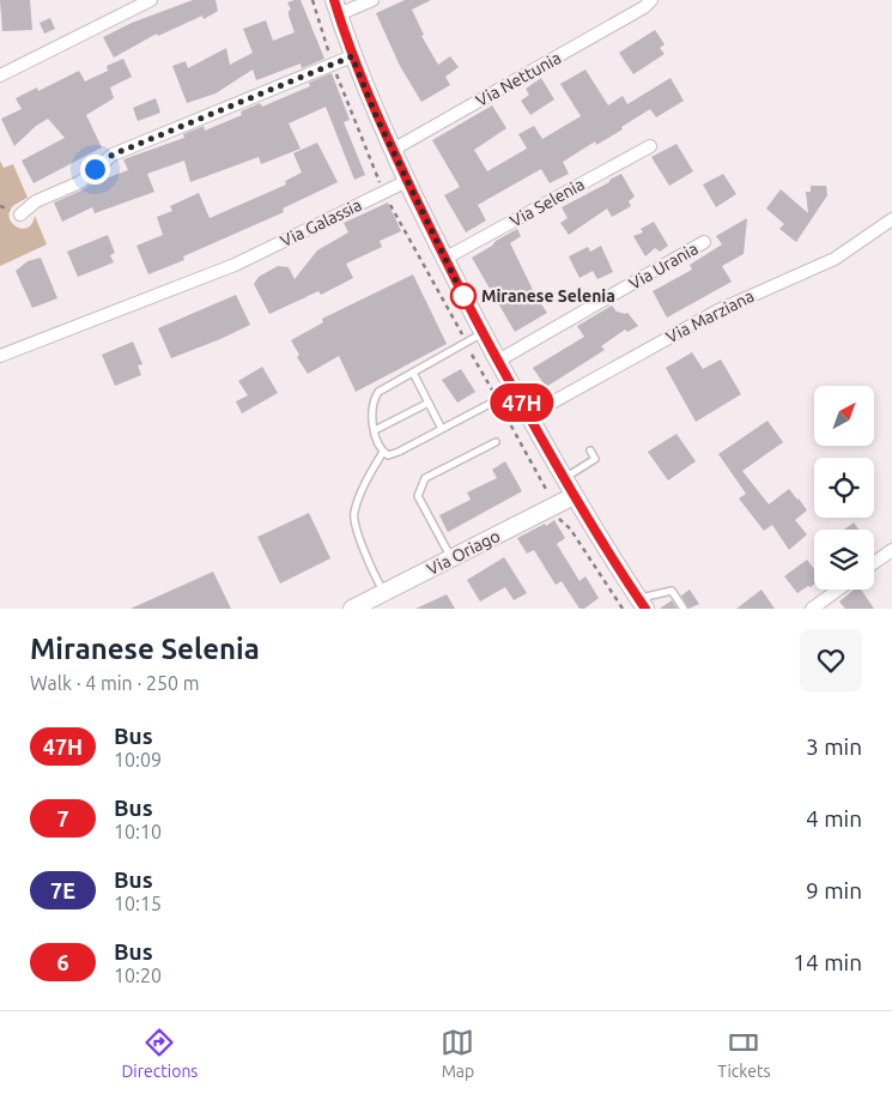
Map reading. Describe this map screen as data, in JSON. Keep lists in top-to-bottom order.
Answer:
{
  "streets": {
    "street": [
      "Via Nettunia",
      "Via Selenia",
      "Via Galassia",
      "Via Urania",
      "Via Marziana",
      "Via Oriago"
    ]
  },
  "places": ["Miranese Selenia"],
  "lines": ["bus line 47H"],
  "north": "top right",
  "page": {
    "on_map": "47H",
    "heading": ["Miranese Selenia", "Walk · 4 min · 250 m"],
    "list": [
      {
        "mark": "47H",
        "name": "Bus",
        "note": "10:09",
        "value": "3 min"
      },
      {
        "mark": "7",
        "name": "Bus",
        "note": "10:10",
        "value": "4 min"
      },
      {
        "mark": "7E",
        "name": "Bus",
        "note": "10:15",
        "value": "9 min"
      },
      {
        "mark": "6",
        "name": "Bus",
        "note": "10:20",
        "value": "14 min"
      }
    ],
    "tabs": ["Directions", "Map", "Tickets"]
  }
}
